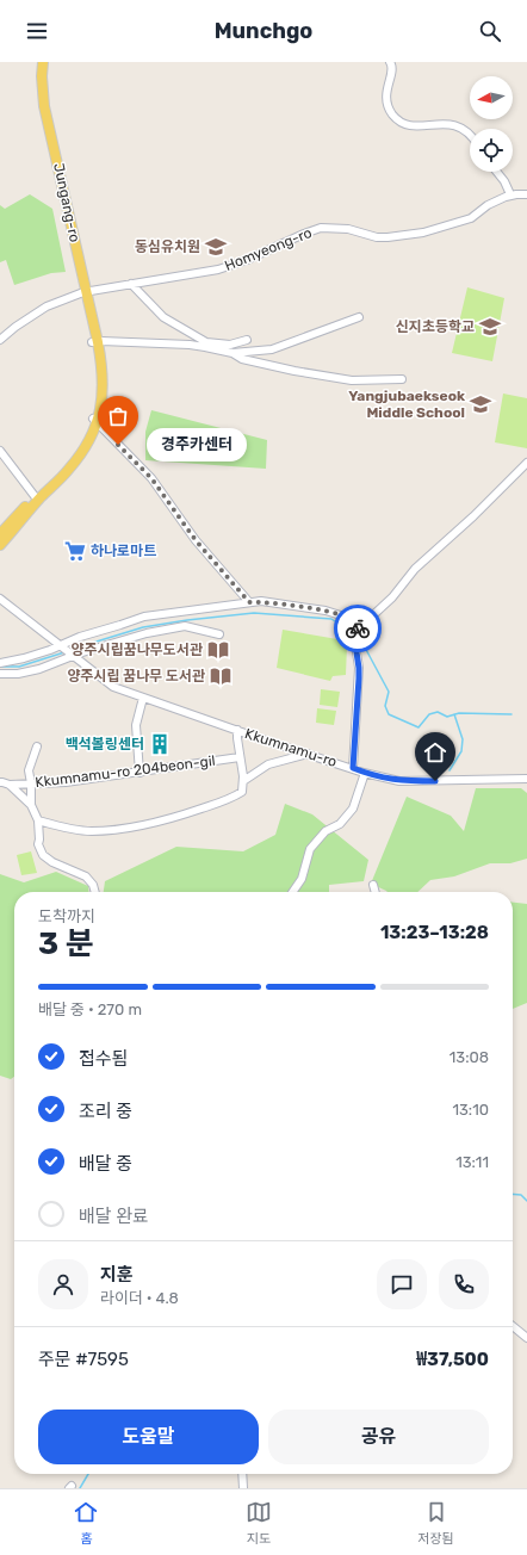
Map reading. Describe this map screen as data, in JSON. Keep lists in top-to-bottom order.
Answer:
{
  "streets": {
    "main road": ["Jungang-ro"],
    "street": ["Homyeong-ro", "Kkumnamu-ro", "Kkumnamu-ro 204beon-gil"]
  },
  "crossings": [
    ["Jungang-ro", "Homyeong-ro"]
  ],
  "places": {
    "school or university": ["동심유치원", "신지초등학교", "Yangjubaekseok Middle School"],
    "other": ["경주카센터"],
    "supermarket": ["하나로마트"],
    "library": ["양주시립꿈나무도서관", "양주시립 꿈나무 도서관"],
    "building": ["백석볼링센터"]
  },
  "north": "left",
  "page": {
    "header": "Munchgo",
    "bubble": "경주카센터",
    "heading": ["3 분", "도착까지", "13:23–13:28"],
    "panel": [
      "지훈",
      "라이더 · 4.8",
      "주문 #7595",
      "₩37,500"
    ],
    "bar": "배달 중 · 270 m",
    "list": [
      ["접수됨", "13:08"],
      ["조리 중", "13:10"],
      ["배달 중", "13:11"],
      "배달 완료"
    ],
    "buttons": ["도움말", "공유"],
    "tabs": ["홈", "지도", "저장됨"]
  }
}
